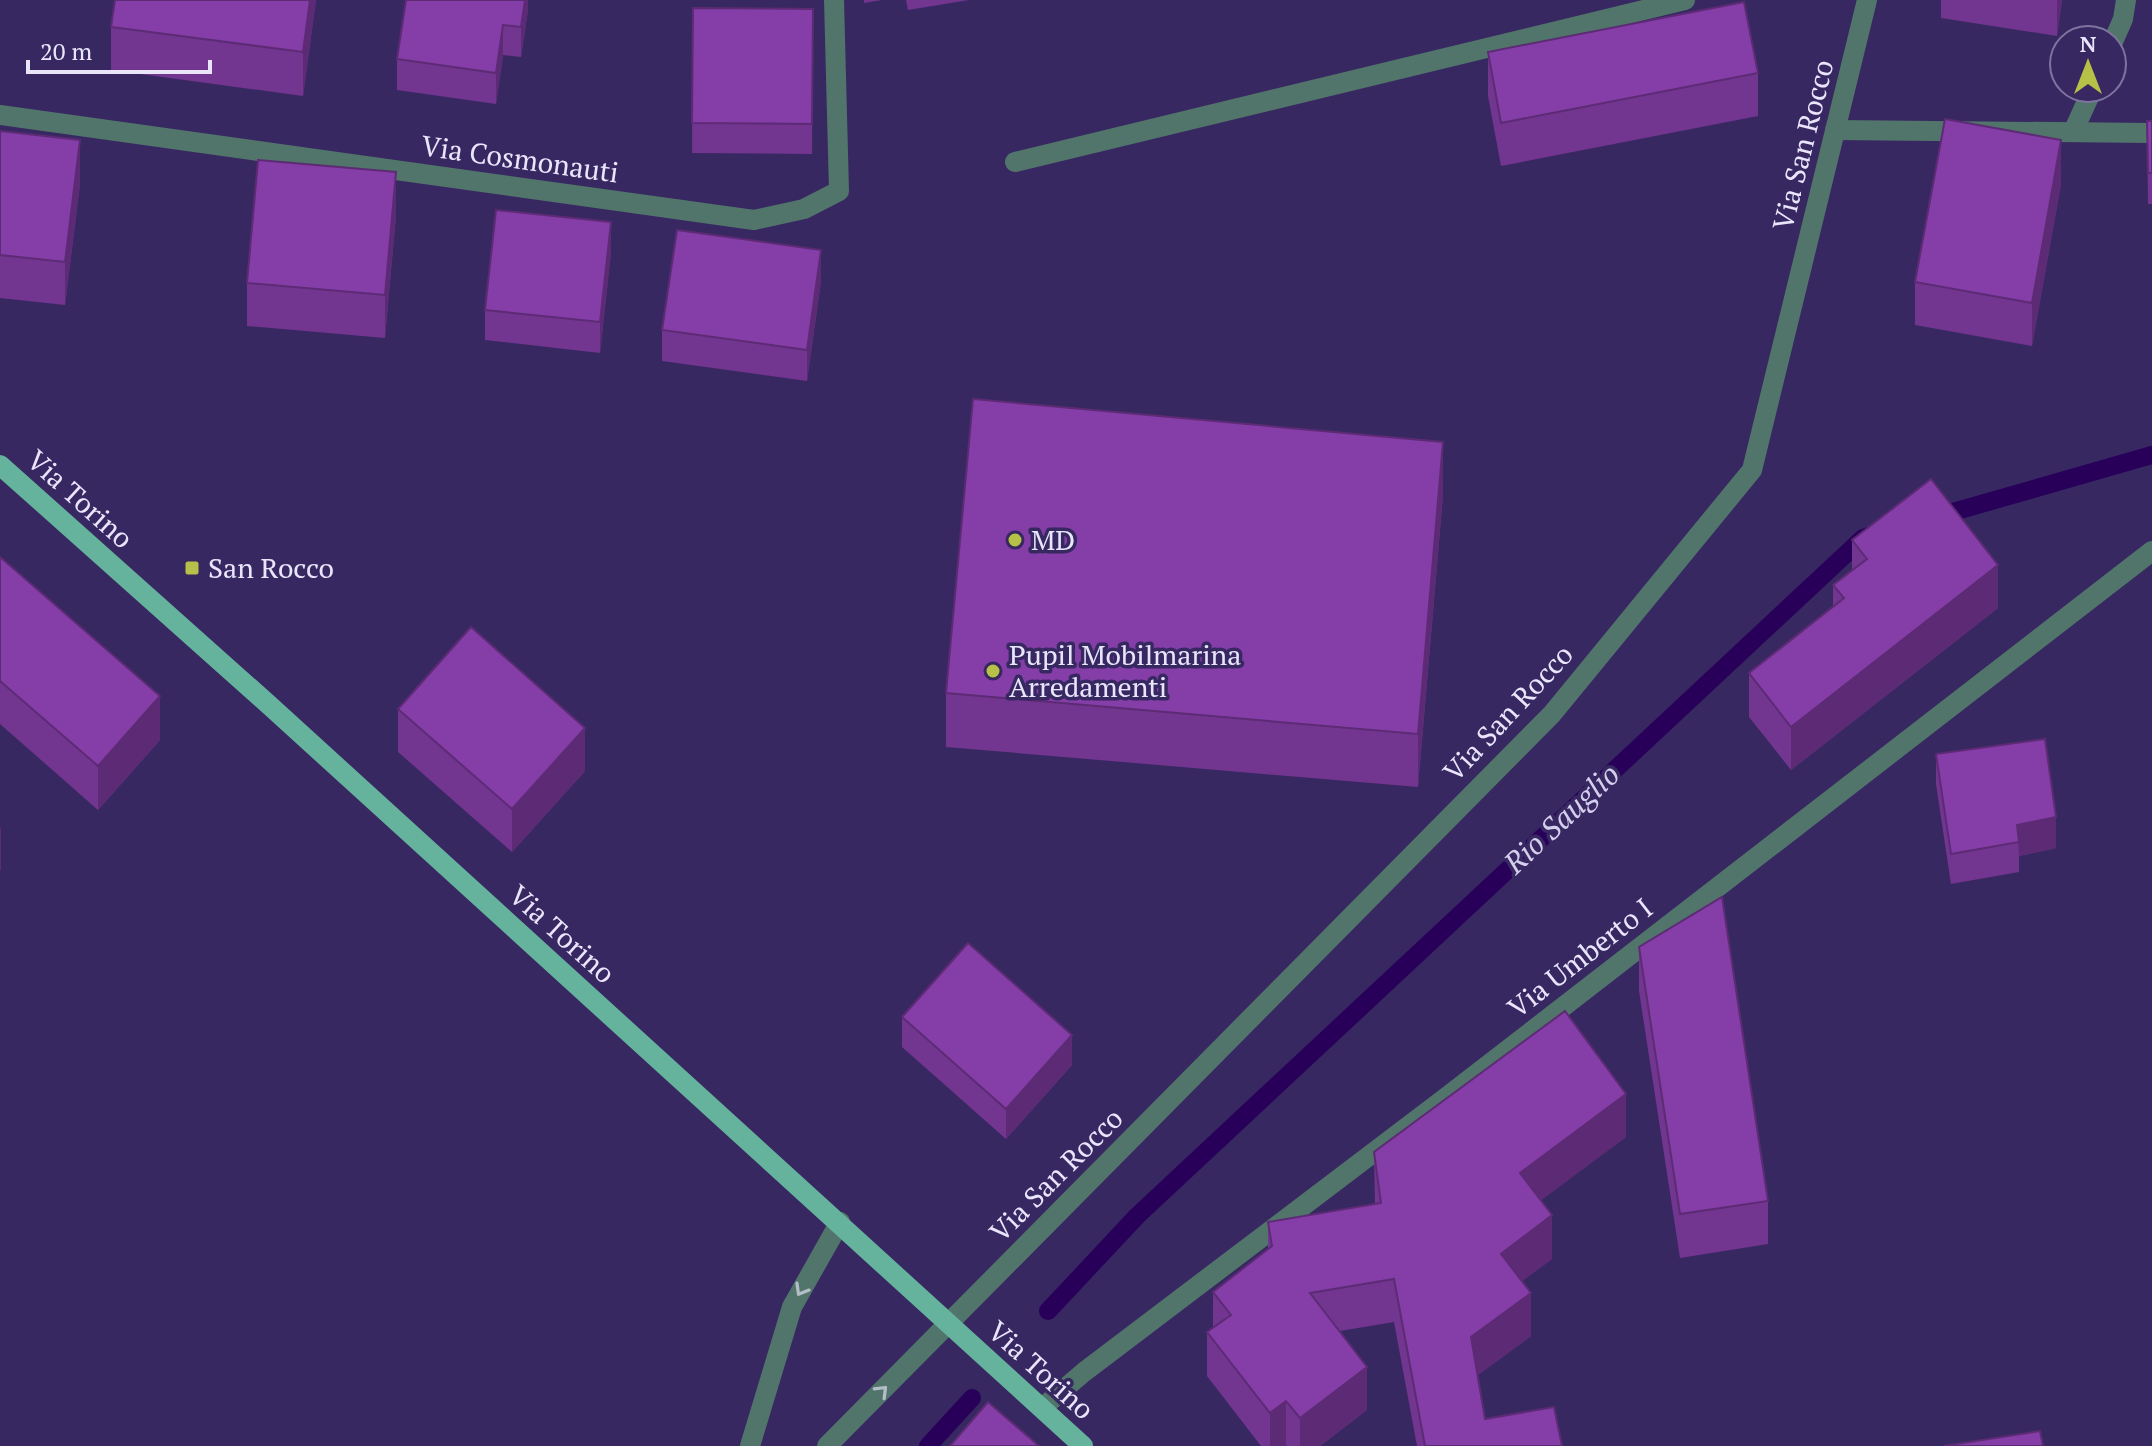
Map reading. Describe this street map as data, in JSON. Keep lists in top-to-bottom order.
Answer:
{
  "streets": {
    "main road": ["Via Torino"],
    "street": ["Via San Rocco", "Via Cosmonauti", "Via Umberto I"]
  },
  "crossings": [
    ["Via San Rocco", "Via Torino"],
    ["Via Torino", "Via Umberto I"]
  ],
  "water": ["Rio Sauglio"],
  "places": {
    "other": ["MD", "Pupil Mobilmarina Arredamenti"],
    "transit": ["San Rocco"]
  },
  "scale_bar": "20 m",
  "north": "top"
}
